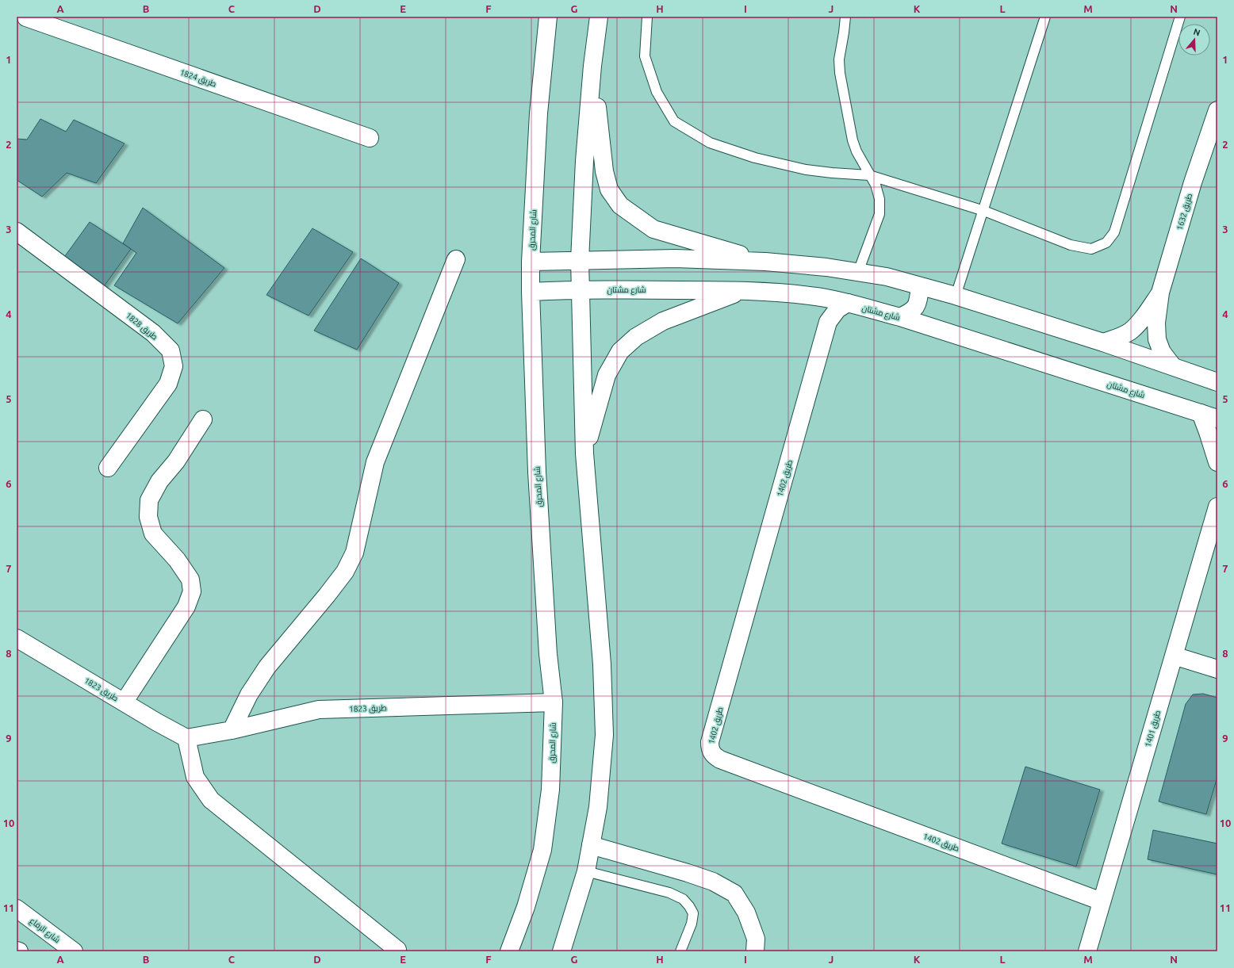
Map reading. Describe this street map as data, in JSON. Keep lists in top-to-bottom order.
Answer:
{
  "streets": {
    "street": [
      "طريق 1824",
      "طريق 1632",
      "شارع المحرق",
      "شارع مشتان",
      "طريق 1828",
      "طريق 1402",
      "طريق 1823",
      "طريق 1401",
      "شارع الرفاع"
    ]
  },
  "crossings": [
    ["شارع المحرق", "شارع مشتان"],
    ["شارع المحرق", "طريق 1823"],
    ["شارع مشتان", "طريق 1402"],
    ["طريق 1402", "طريق 1401"]
  ],
  "north": "top",
  "grid": {
    "columns": [
      "A",
      "B",
      "C",
      "D",
      "E",
      "F",
      "G",
      "H",
      "I",
      "J",
      "K",
      "L",
      "M",
      "N"
    ],
    "rows": [
      "1",
      "2",
      "3",
      "4",
      "5",
      "6",
      "7",
      "8",
      "9",
      "10",
      "11"
    ]
  }
}
